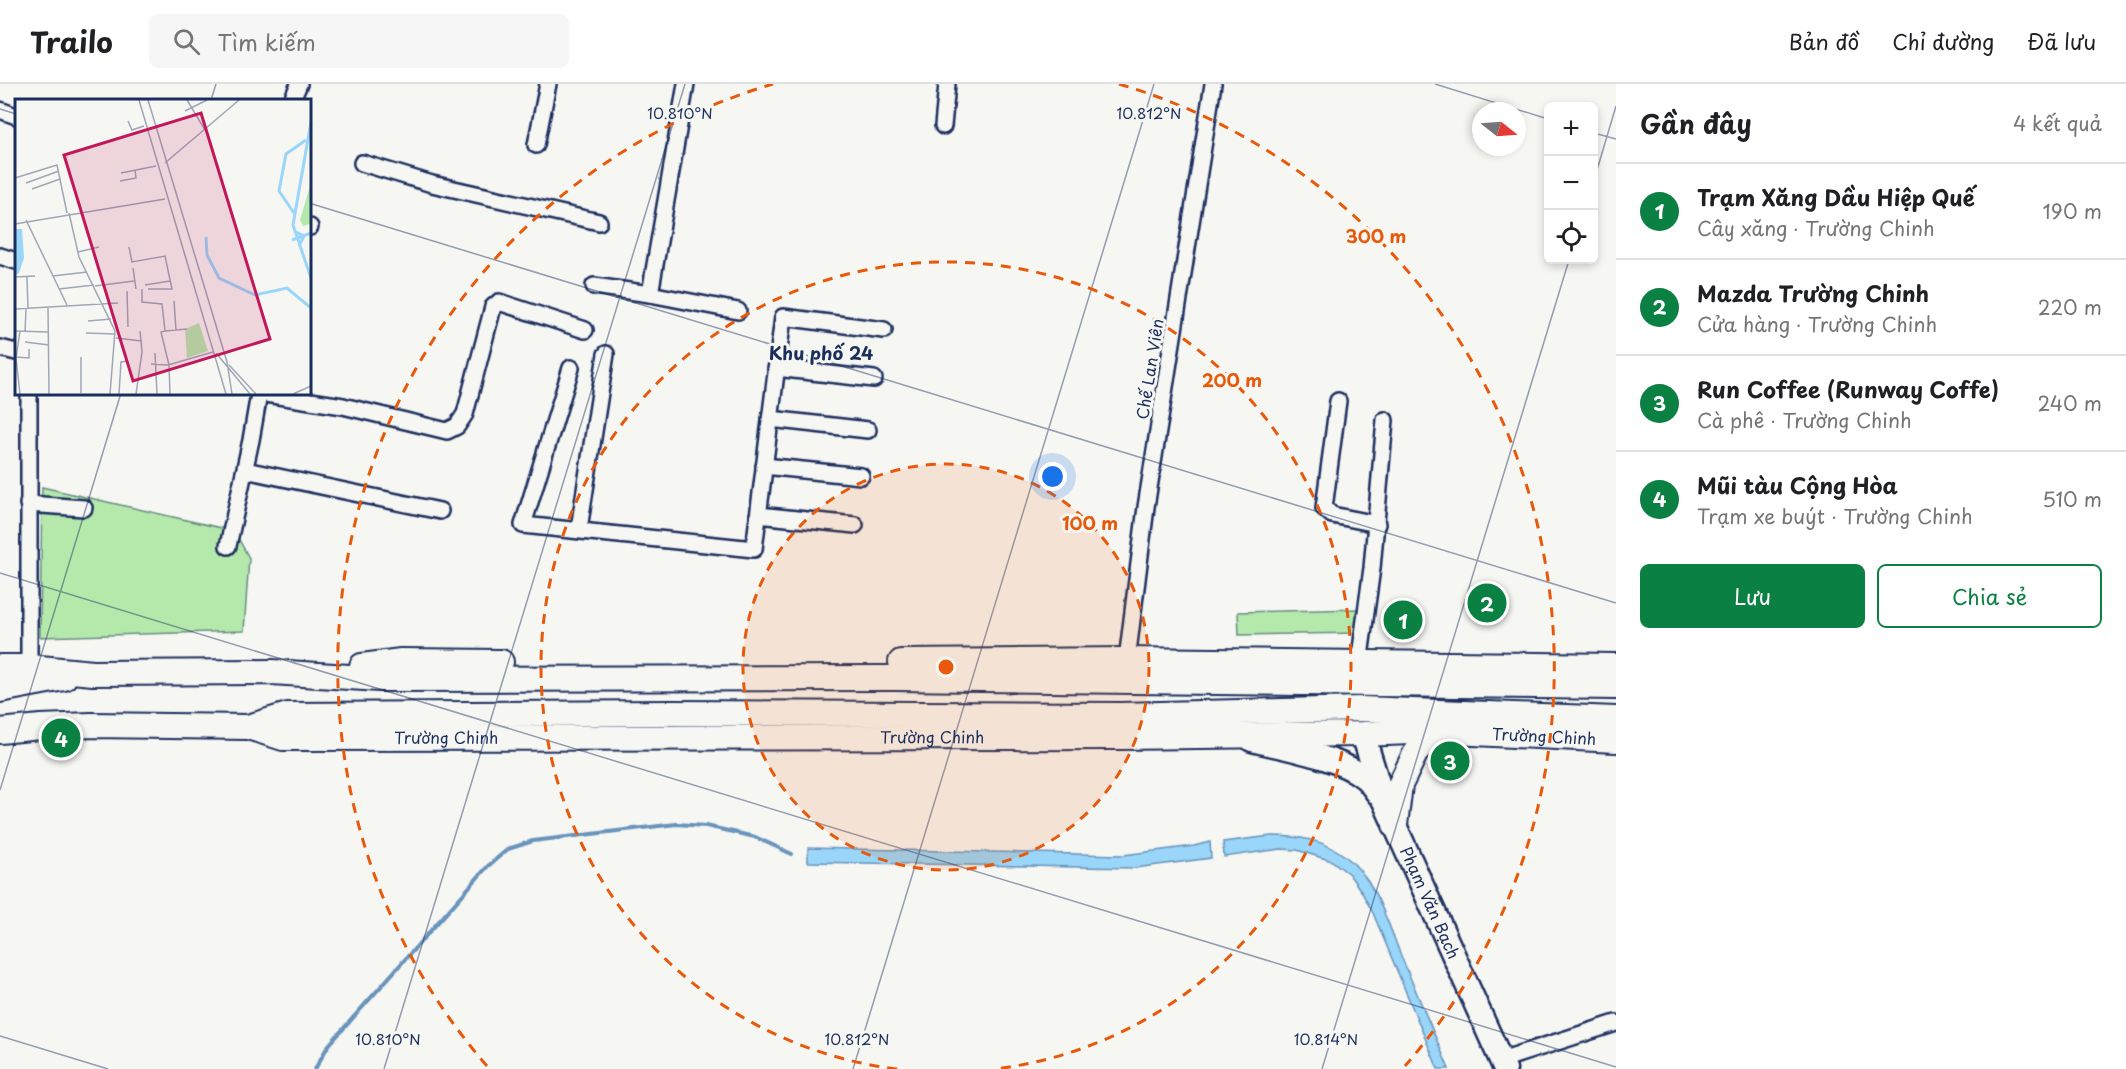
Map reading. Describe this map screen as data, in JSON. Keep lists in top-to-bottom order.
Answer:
{
  "streets": {
    "main road": ["Trường Chinh"],
    "street": ["Chế Lan Viên", "Phạm Văn Bạch"]
  },
  "crossings": [
    ["Trường Chinh", "Phạm Văn Bạch"]
  ],
  "districts": ["Khu phố 24"],
  "north": "right",
  "page": {
    "header": "Trailo",
    "search": "Tìm kiếm",
    "nav": ["Bản đồ", "Chỉ đường", "Đã lưu"],
    "heading": ["Gần đây", "4 kết quả"],
    "map_buttons": ["+", "−"],
    "list": [
      {
        "mark": "1",
        "name": "Trạm Xăng Dầu Hiệp Quế",
        "note": "Cây xăng · Trường Chinh",
        "value": "190 m"
      },
      {
        "mark": "2",
        "name": "Mazda Trường Chinh",
        "note": "Cửa hàng · Trường Chinh",
        "value": "220 m"
      },
      {
        "mark": "3",
        "name": "Run Coffee (Runway Coffe)",
        "note": "Cà phê · Trường Chinh",
        "value": "240 m"
      },
      {
        "mark": "4",
        "name": "Mũi tàu Cộng Hòa",
        "note": "Trạm xe buýt · Trường Chinh",
        "value": "510 m"
      }
    ],
    "buttons": ["Lưu", "Chia sẻ"],
    "pins": [
      "2",
      "1",
      "4",
      "3"
    ]
  },
  "coordinates": ["10.810°N", "10.812°N", "10.814°N"],
  "rings": ["300 m", "200 m", "100 m"]
}
